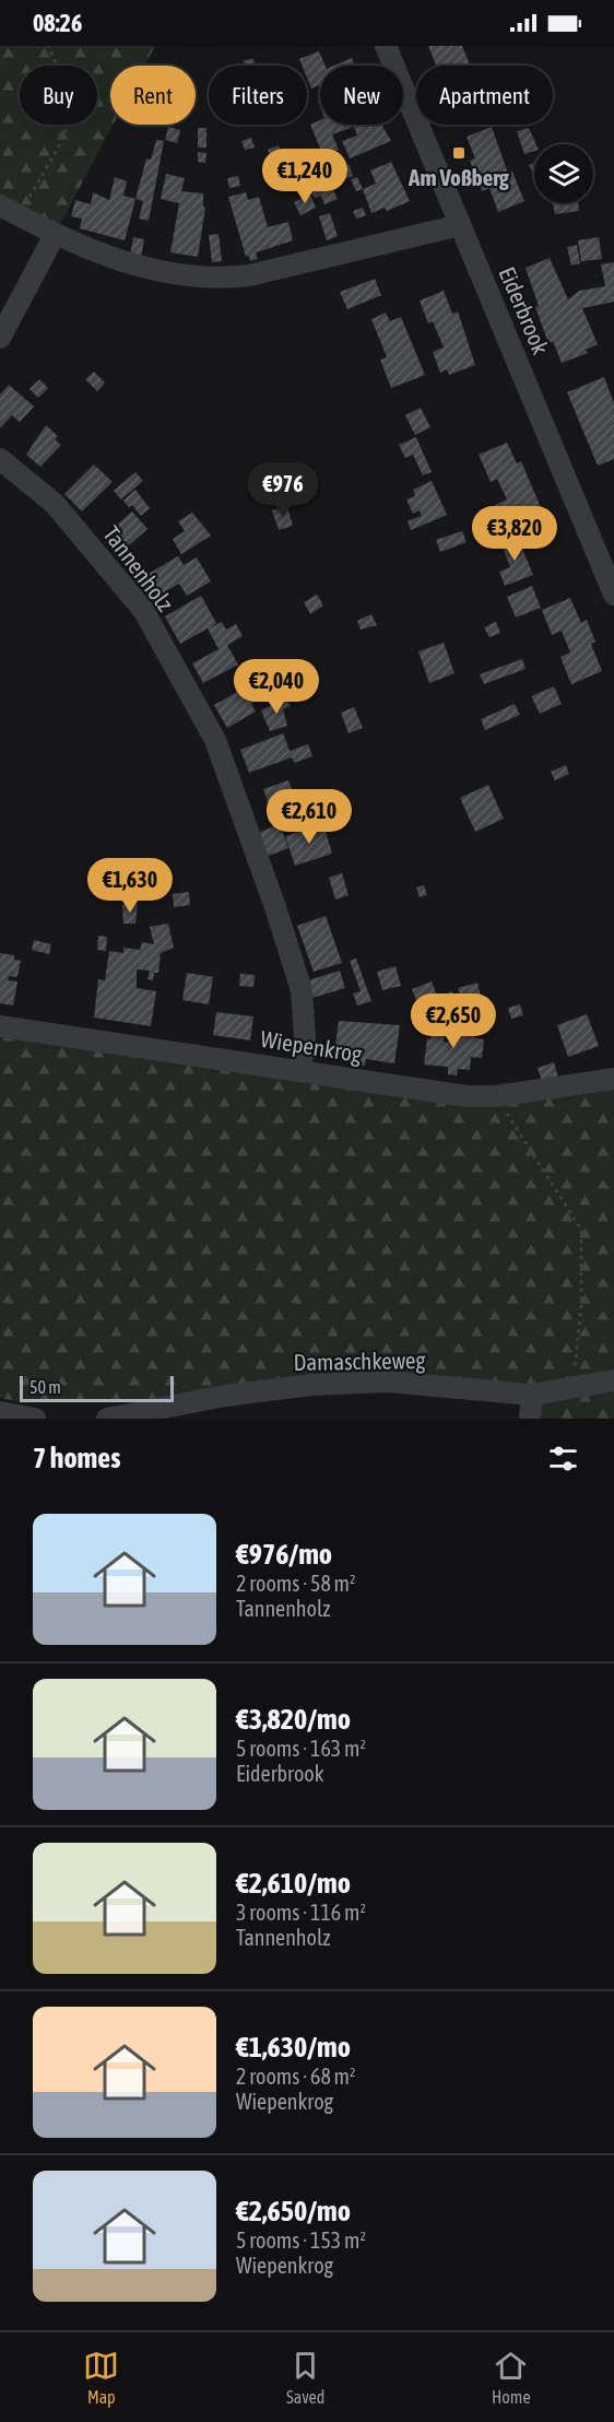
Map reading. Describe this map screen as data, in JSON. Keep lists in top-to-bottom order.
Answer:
{
  "streets": {
    "street": [
      "Eiderbrook",
      "Tannenholz",
      "Wiepenkrog",
      "Damaschkeweg"
    ]
  },
  "crossings": [
    ["Tannenholz", "Wiepenkrog"]
  ],
  "places": {
    "transit": ["Am Voßberg"]
  },
  "scale_bar": "50 m",
  "page": {
    "status": "08:26",
    "chip": [
      "Buy",
      "Rent",
      "Filters",
      "New",
      "Apartment"
    ],
    "price": [
      "€1,240",
      "€976",
      "€3,820",
      "€2,040",
      "€2,610",
      "€1,630",
      "€2,650"
    ],
    "scale": "50 m",
    "heading": "7 homes",
    "list": [
      {
        "name": "€976/mo",
        "note": "2 rooms · 58 m² · Tannenholz"
      },
      {
        "name": "€3,820/mo",
        "note": "5 rooms · 163 m² · Eiderbrook"
      },
      {
        "name": "€2,610/mo",
        "note": "3 rooms · 116 m² · Tannenholz"
      },
      {
        "name": "€1,630/mo",
        "note": "2 rooms · 68 m² · Wiepenkrog"
      },
      {
        "name": "€2,650/mo",
        "note": "5 rooms · 153 m² · Wiepenkrog"
      }
    ],
    "tabs": ["Map", "Saved", "Home"]
  }
}
